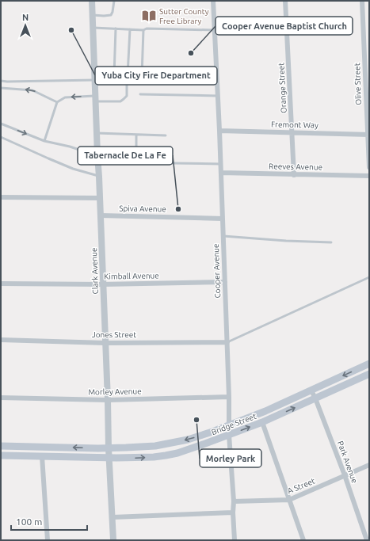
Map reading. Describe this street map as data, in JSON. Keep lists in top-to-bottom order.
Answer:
{
  "streets": {
    "main road": ["Bridge Street"],
    "street": [
      "Olive Street",
      "Orange Street",
      "Fremont Way",
      "Reeves Avenue",
      "Spiva Avenue",
      "Clark Avenue",
      "Cooper Avenue",
      "Kimball Avenue",
      "Jones Street",
      "Morley Avenue",
      "Park Avenue",
      "A Street"
    ]
  },
  "crossings": [
    ["Olive Street", "Fremont Way"],
    ["Orange Street", "Fremont Way"],
    ["Orange Street", "Reeves Avenue"],
    ["Fremont Way", "Cooper Avenue"],
    ["Reeves Avenue", "Cooper Avenue"],
    ["Spiva Avenue", "Clark Avenue"],
    ["Spiva Avenue", "Cooper Avenue"],
    ["Clark Avenue", "Kimball Avenue"],
    ["Clark Avenue", "Jones Street"],
    ["Clark Avenue", "Morley Avenue"],
    ["Clark Avenue", "Bridge Street"],
    ["Cooper Avenue", "Kimball Avenue"],
    ["Cooper Avenue", "Jones Street"],
    ["Cooper Avenue", "Morley Avenue"],
    ["Cooper Avenue", "Bridge Street"],
    ["Cooper Avenue", "A Street"],
    ["Bridge Street", "Park Avenue"],
    ["Park Avenue", "A Street"]
  ],
  "places": {
    "library": ["Sutter County Free Library"],
    "other": [
      "Yuba City Fire Department",
      "Cooper Avenue Baptist Church",
      "Tabernacle De La Fe",
      "Morley Park"
    ]
  },
  "scale_bar": "100 m",
  "north": "top"
}
